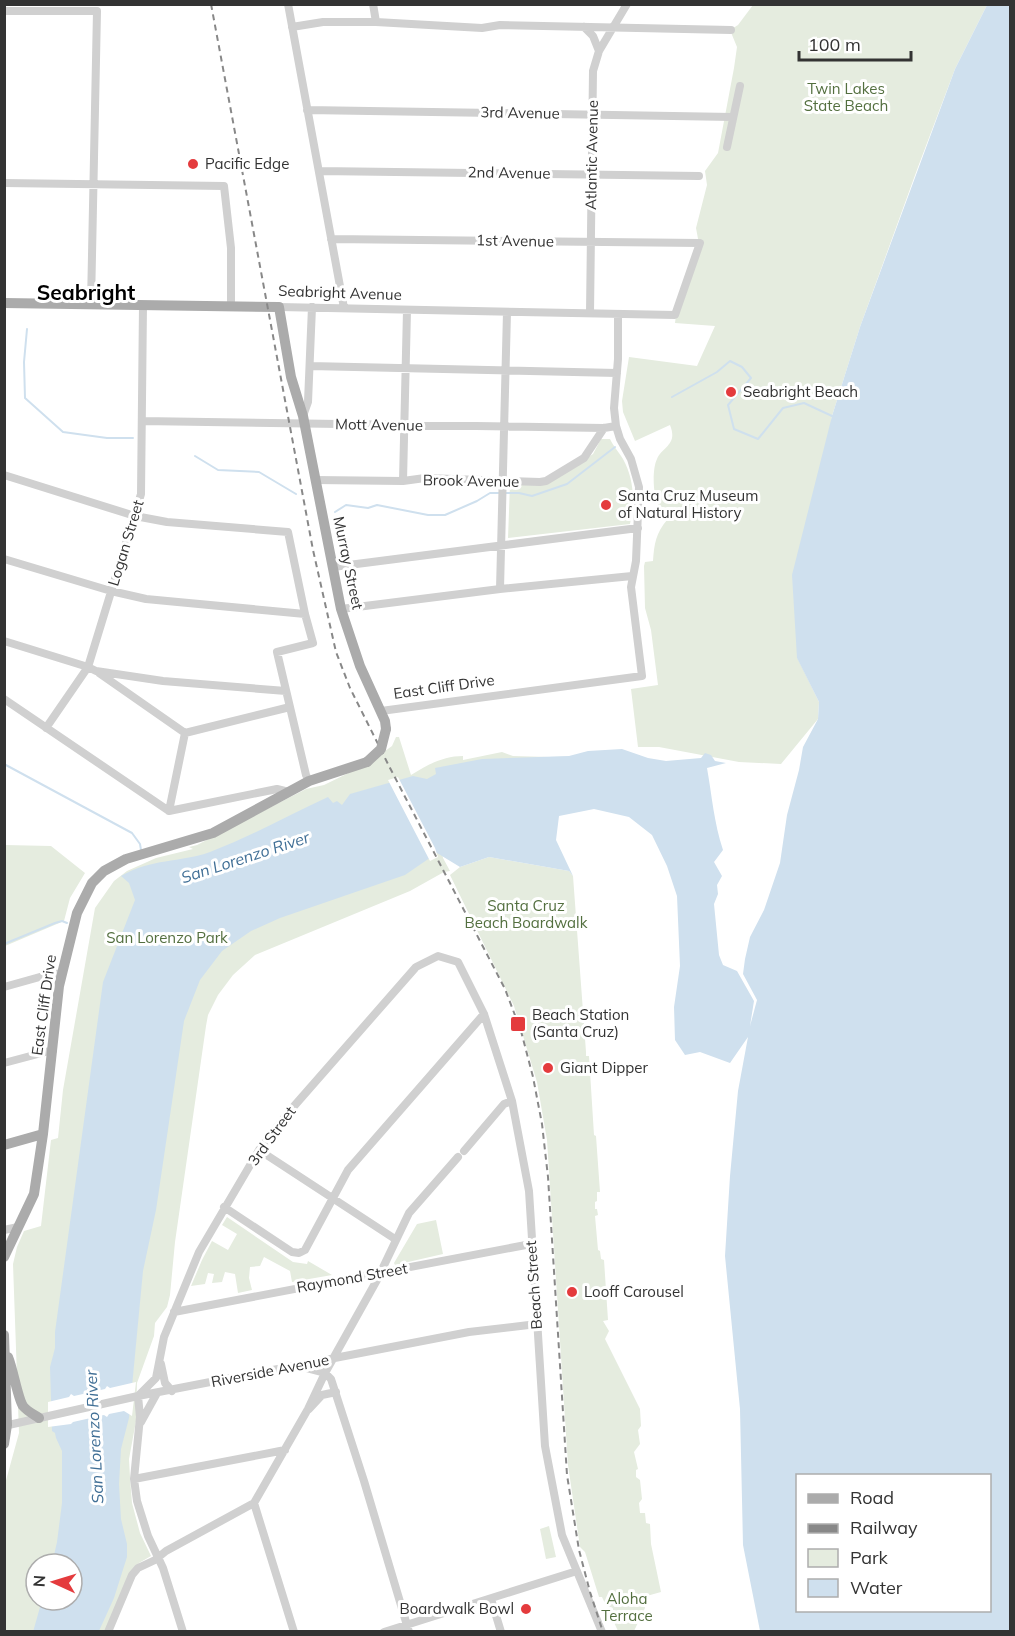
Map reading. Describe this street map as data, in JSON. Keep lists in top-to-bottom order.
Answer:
{
  "streets": {
    "main road": ["Seabright Avenue", "Murray Street", "East Cliff Drive"],
    "street": [
      "3rd Avenue",
      "Atlantic Avenue",
      "2nd Avenue",
      "1st Avenue",
      "Mott Avenue",
      "Brook Avenue",
      "Logan Street",
      "3rd Street",
      "Raymond Street",
      "Beach Street",
      "Riverside Avenue"
    ]
  },
  "crossings": [
    ["3rd Avenue", "Atlantic Avenue"],
    ["Atlantic Avenue", "2nd Avenue"],
    ["Atlantic Avenue", "1st Avenue"],
    ["Atlantic Avenue", "Seabright Avenue"],
    ["1st Avenue", "Seabright Avenue"],
    ["Seabright Avenue", "Logan Street"],
    ["Seabright Avenue", "Murray Street"],
    ["Seabright Avenue", "East Cliff Drive"],
    ["Mott Avenue", "Brook Avenue"],
    ["Mott Avenue", "Logan Street"],
    ["Mott Avenue", "Murray Street"],
    ["Mott Avenue", "East Cliff Drive"],
    ["Brook Avenue", "Murray Street"],
    ["Murray Street", "East Cliff Drive"],
    ["3rd Street", "Raymond Street"],
    ["3rd Street", "Beach Street"],
    ["3rd Street", "Riverside Avenue"],
    ["Raymond Street", "Beach Street"],
    ["Beach Street", "Riverside Avenue"]
  ],
  "districts": ["Seabright"],
  "water": ["San Lorenzo River"],
  "parks": [
    "Twin Lakes State Beach",
    "Santa Cruz Beach Boardwalk",
    "San Lorenzo Park",
    "Aloha Terrace"
  ],
  "places": {
    "other": [
      "Pacific Edge",
      "Seabright Beach",
      "Santa Cruz Museum of Natural History",
      "Giant Dipper",
      "Looff Carousel",
      "Boardwalk Bowl"
    ],
    "transit": ["Beach Station (Santa Cruz)"]
  },
  "legend": [
    "Road",
    "Railway",
    "Park",
    "Water"
  ],
  "scale_bar": "100 m",
  "north": "left"
}
